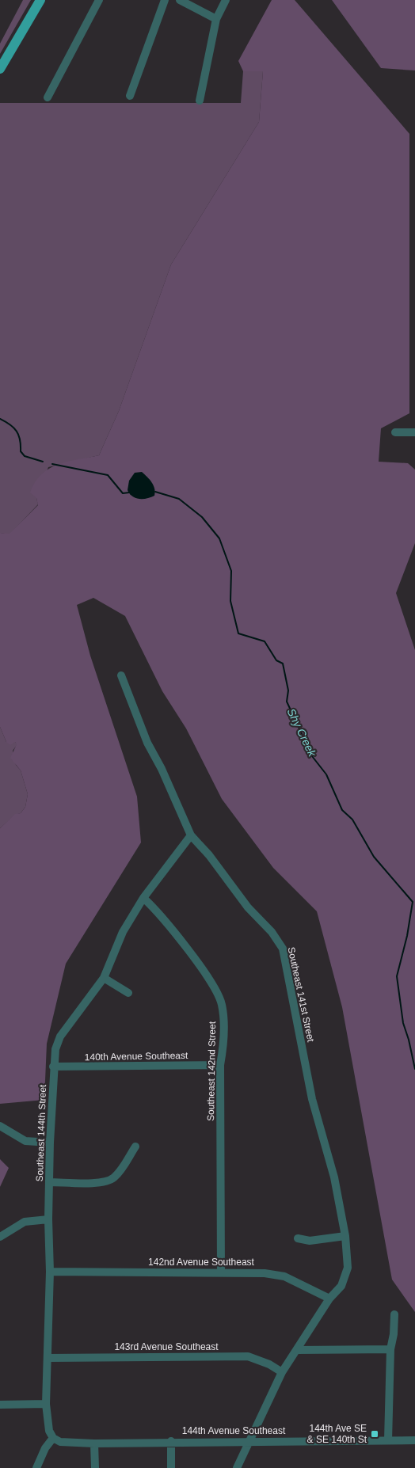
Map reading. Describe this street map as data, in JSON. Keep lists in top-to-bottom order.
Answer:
{
  "streets": {
    "street": [
      "Southeast 141st Street",
      "140th Avenue Southeast",
      "Southeast 142nd Street",
      "Southeast 144th Street",
      "142nd Avenue Southeast",
      "143rd Avenue Southeast",
      "144th Avenue Southeast"
    ]
  },
  "crossings": [
    ["Southeast 141st Street", "Southeast 144th Street"],
    ["Southeast 141st Street", "142nd Avenue Southeast"],
    ["140th Avenue Southeast", "Southeast 142nd Street"],
    ["140th Avenue Southeast", "Southeast 144th Street"],
    ["Southeast 142nd Street", "Southeast 144th Street"],
    ["Southeast 142nd Street", "142nd Avenue Southeast"],
    ["Southeast 144th Street", "142nd Avenue Southeast"],
    ["Southeast 144th Street", "143rd Avenue Southeast"],
    ["Southeast 144th Street", "144th Avenue Southeast"]
  ],
  "water": ["Shy Creek"],
  "places": {
    "transit": ["144th Ave SE & SE 140th St"]
  }
}
